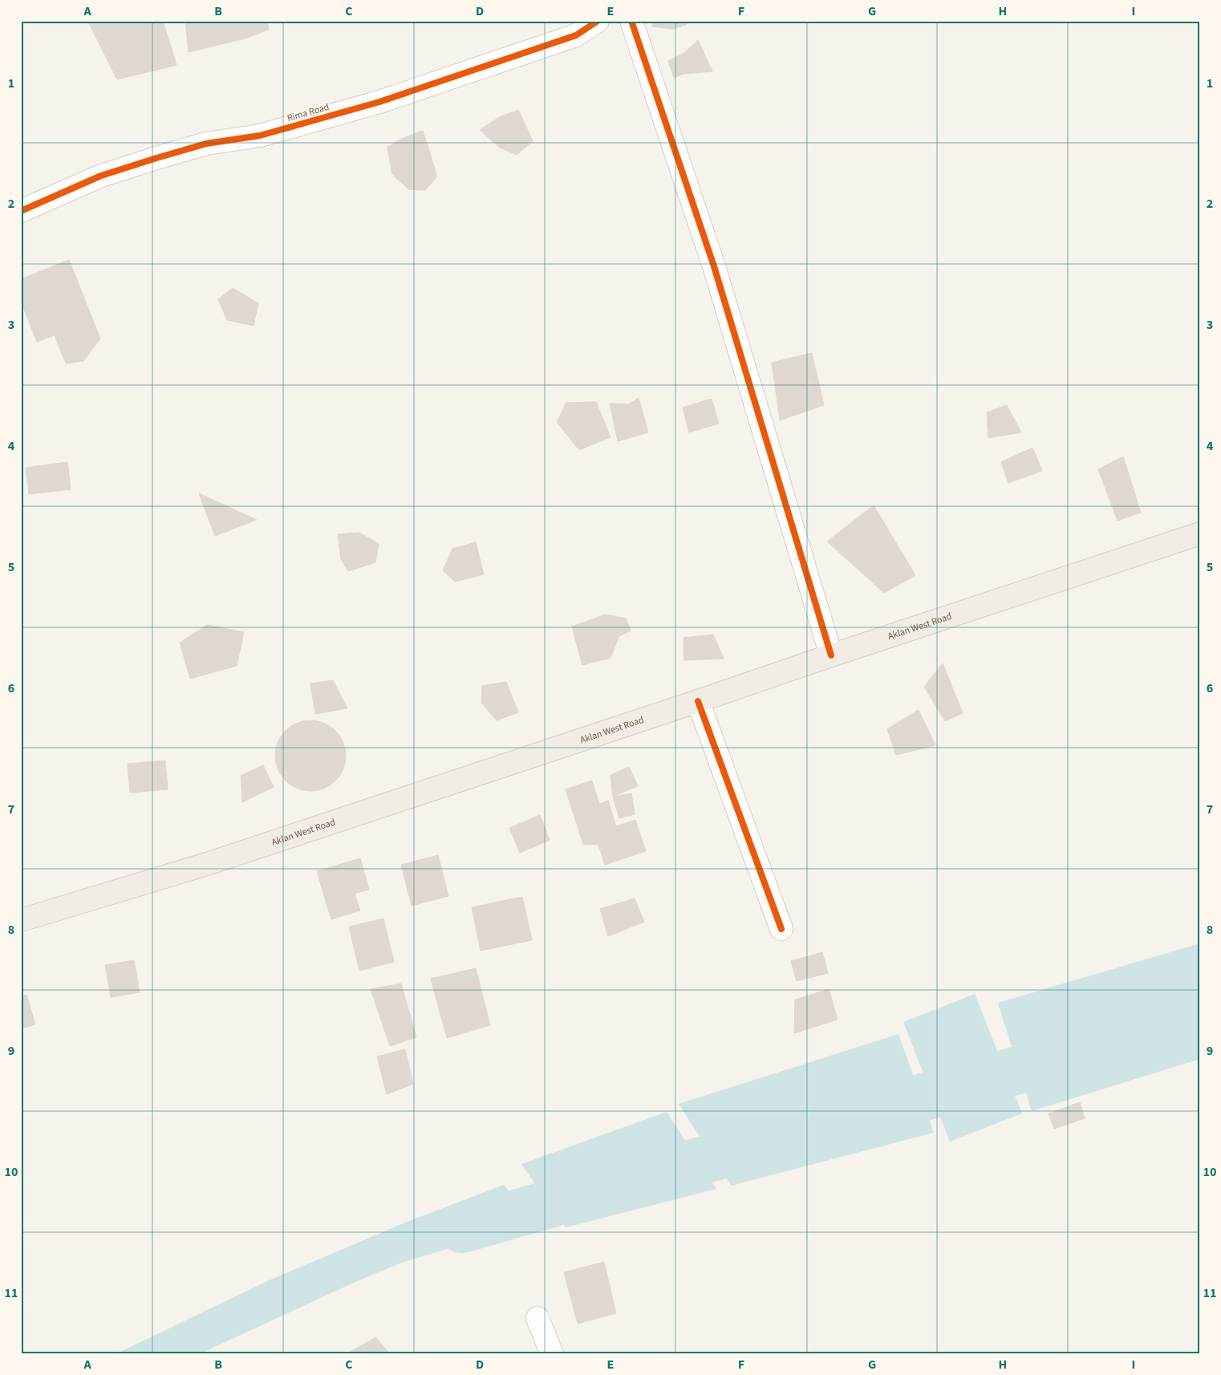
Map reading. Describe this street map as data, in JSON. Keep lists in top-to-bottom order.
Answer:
{
  "streets": {
    "main road": ["Aklan West Road"],
    "street": ["Rima Road"]
  },
  "grid": {
    "columns": [
      "A",
      "B",
      "C",
      "D",
      "E",
      "F",
      "G",
      "H",
      "I"
    ],
    "rows": [
      "1",
      "2",
      "3",
      "4",
      "5",
      "6",
      "7",
      "8",
      "9",
      "10",
      "11"
    ]
  }
}
